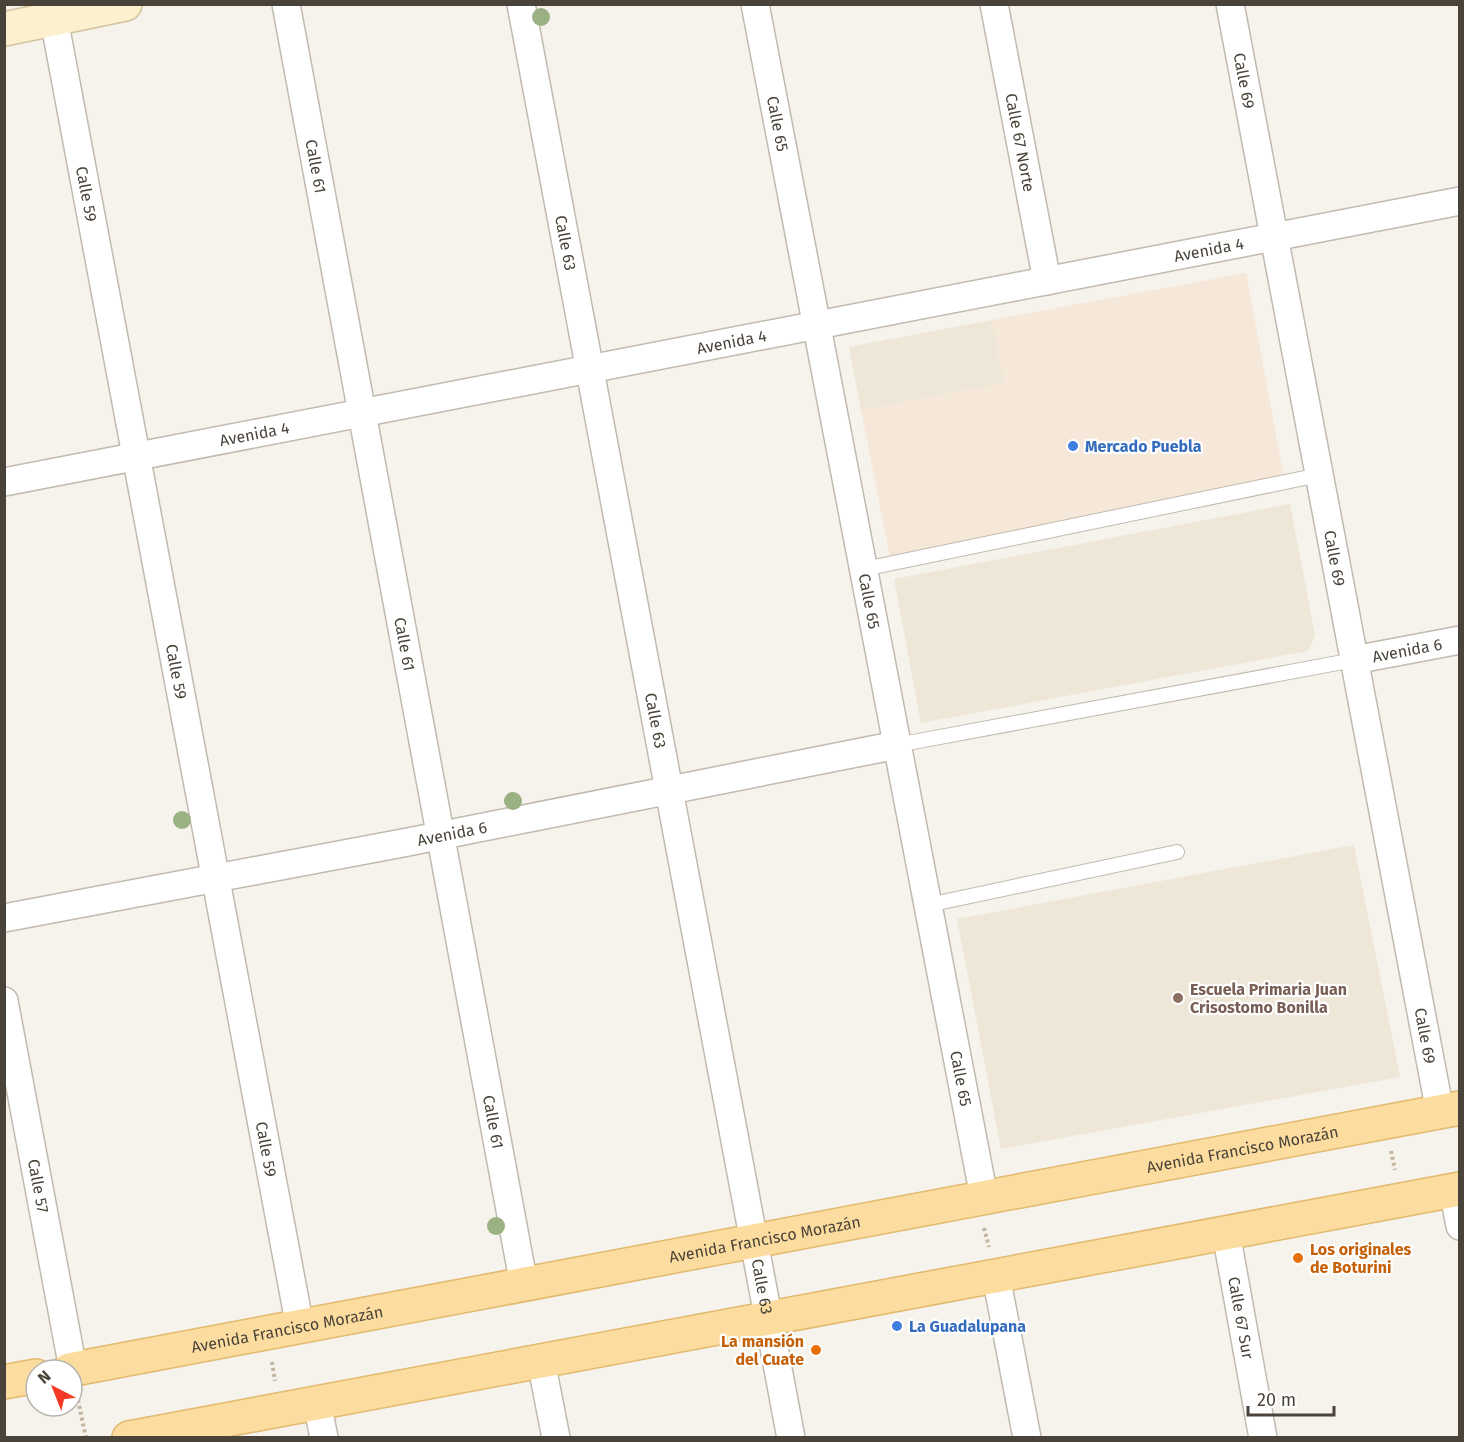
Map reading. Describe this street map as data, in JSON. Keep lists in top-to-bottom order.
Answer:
{
  "streets": {
    "main road": ["Avenida Francisco Morazán"],
    "street": [
      "Calle 69",
      "Calle 65",
      "Calle 67 Norte",
      "Calle 61",
      "Calle 59",
      "Calle 63",
      "Avenida 4",
      "Avenida 6",
      "Calle 57",
      "Calle 67 Sur"
    ]
  },
  "crossings": [
    ["Calle 69", "Avenida 4"],
    ["Calle 69", "Avenida 6"],
    ["Calle 69", "Avenida Francisco Morazán"],
    ["Calle 65", "Avenida 4"],
    ["Calle 65", "Avenida 6"],
    ["Calle 65", "Avenida Francisco Morazán"],
    ["Calle 67 Norte", "Avenida 4"],
    ["Calle 61", "Avenida 4"],
    ["Calle 61", "Avenida 6"],
    ["Calle 61", "Avenida Francisco Morazán"],
    ["Calle 59", "Avenida 4"],
    ["Calle 59", "Avenida 6"],
    ["Calle 59", "Avenida Francisco Morazán"],
    ["Calle 63", "Avenida 4"],
    ["Calle 63", "Avenida 6"],
    ["Calle 63", "Avenida Francisco Morazán"]
  ],
  "places": [
    "Mercado Puebla",
    "Escuela Primaria Juan Crisostomo Bonilla",
    "Los originales de Boturini",
    "La Guadalupana",
    "La mansión del Cuate"
  ],
  "scale_bar": "20 m",
  "north": "top left"
}
